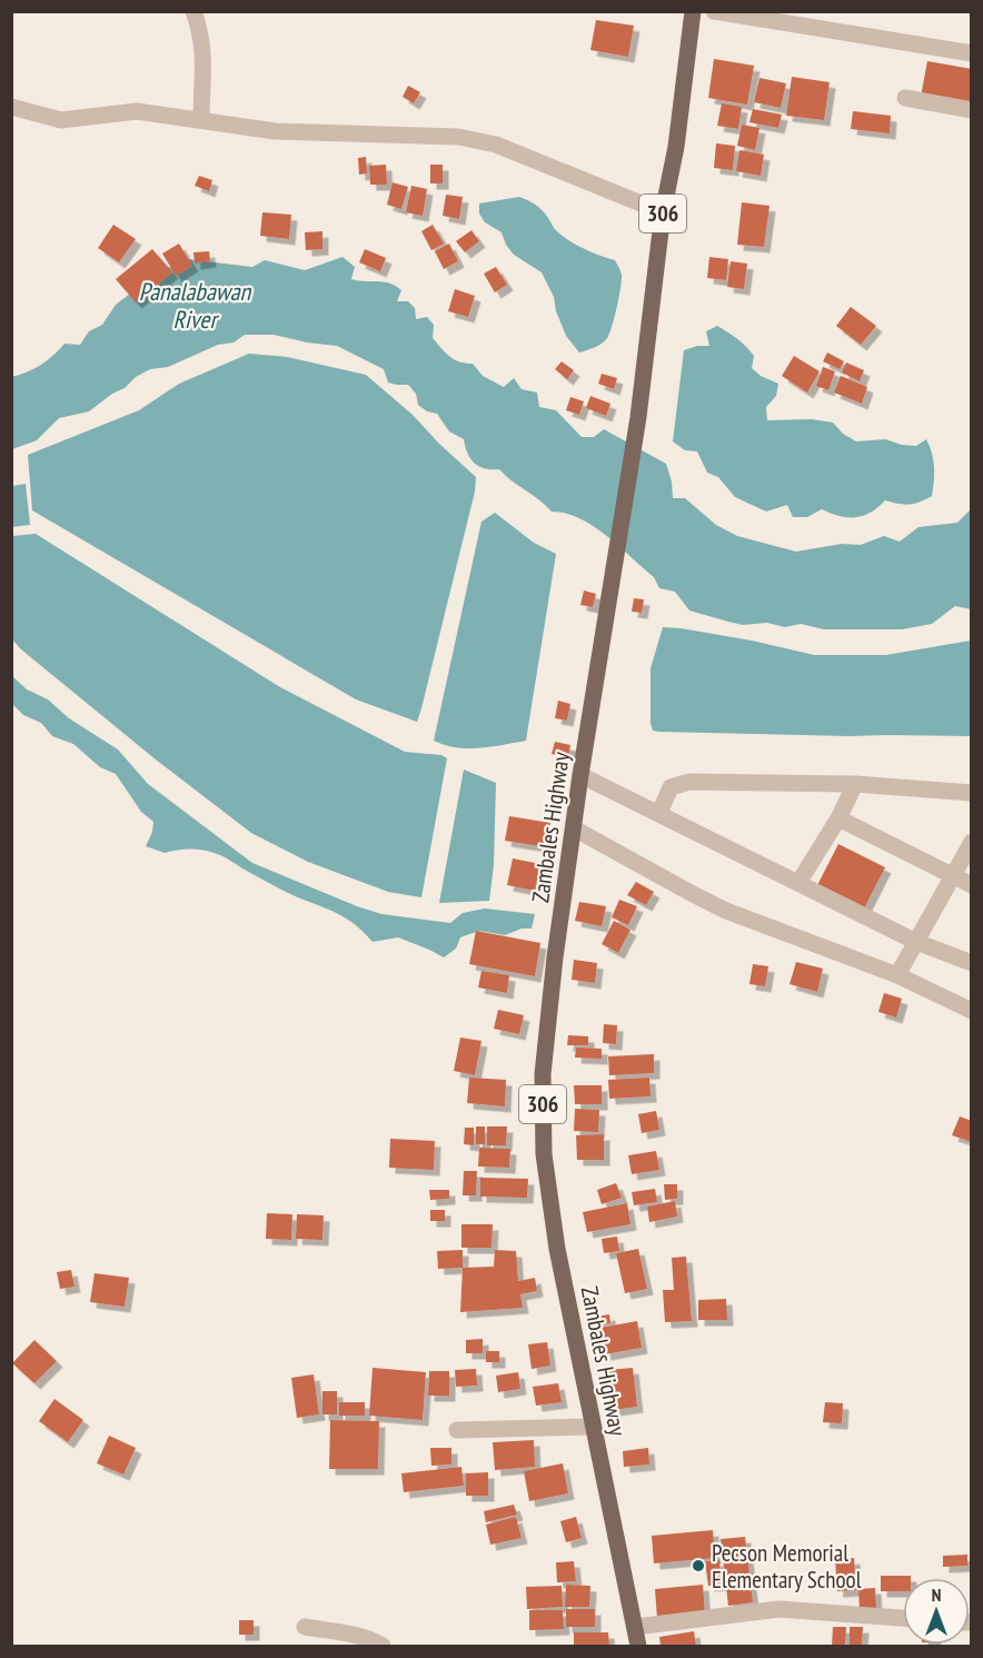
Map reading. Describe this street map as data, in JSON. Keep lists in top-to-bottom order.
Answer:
{
  "streets": {
    "main road": ["306", "Zambales Highway"]
  },
  "water": ["Panalabawan River"],
  "places": ["Pecson Memorial Elementary School"],
  "north": "top"
}
